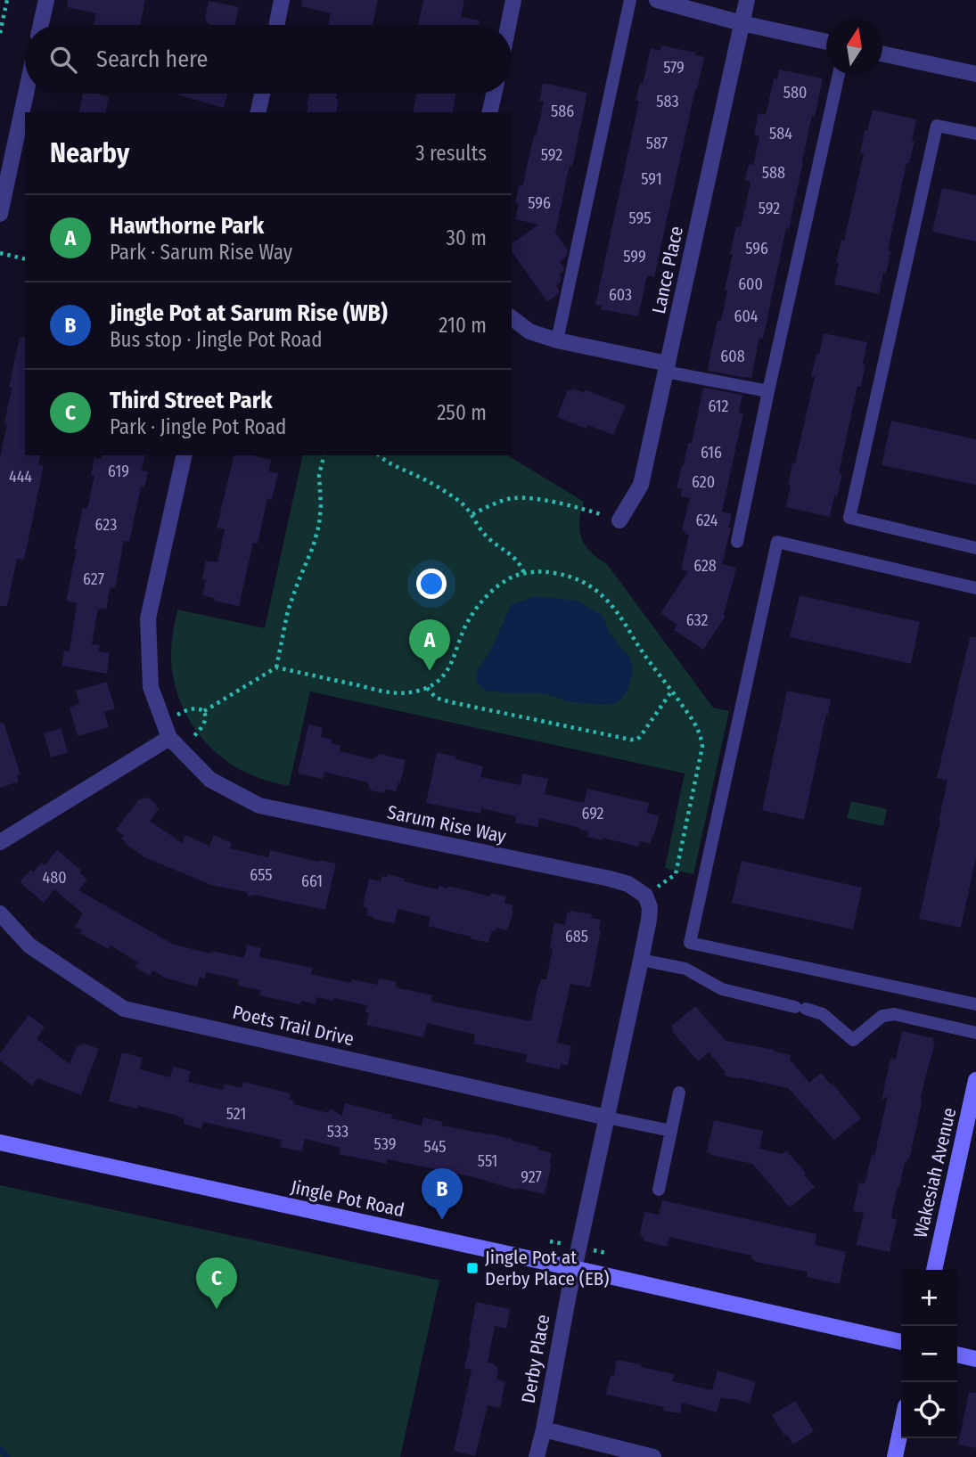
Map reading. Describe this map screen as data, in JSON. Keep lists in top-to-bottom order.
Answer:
{
  "streets": {
    "street": [
      "Lance Place",
      "Sarum Rise Way",
      "Poets Trail Drive",
      "Wakesiah Avenue",
      "Jingle Pot Road",
      "Derby Place"
    ]
  },
  "crossings": [
    ["Jingle Pot Road", "Derby Place"]
  ],
  "places": {
    "transit": ["Jingle Pot at Derby Place (EB)"]
  },
  "house_numbers": [
    "579",
    "580",
    "583",
    "586",
    "584",
    "587",
    "592",
    "588",
    "591",
    "596",
    "592",
    "595",
    "596",
    "599",
    "600",
    "603",
    "604",
    "608",
    "612",
    "616",
    "619",
    "444",
    "620",
    "624",
    "623",
    "628",
    "627",
    "632",
    "692",
    "655",
    "480",
    "661",
    "685",
    "521",
    "533",
    "539",
    "545",
    "551",
    "927"
  ],
  "north": "top",
  "page": {
    "search": "Search here",
    "heading": ["Nearby", "3 results"],
    "list": [
      {
        "mark": "A",
        "name": "Hawthorne Park",
        "note": "Park · Sarum Rise Way",
        "value": "30 m"
      },
      {
        "mark": "B",
        "name": "Jingle Pot at Sarum Rise (WB)",
        "note": "Bus stop · Jingle Pot Road",
        "value": "210 m"
      },
      {
        "mark": "C",
        "name": "Third Street Park",
        "note": "Park · Jingle Pot Road",
        "value": "250 m"
      }
    ],
    "pins": ["A", "B", "C"],
    "map_buttons": ["+", "−"]
  }
}
